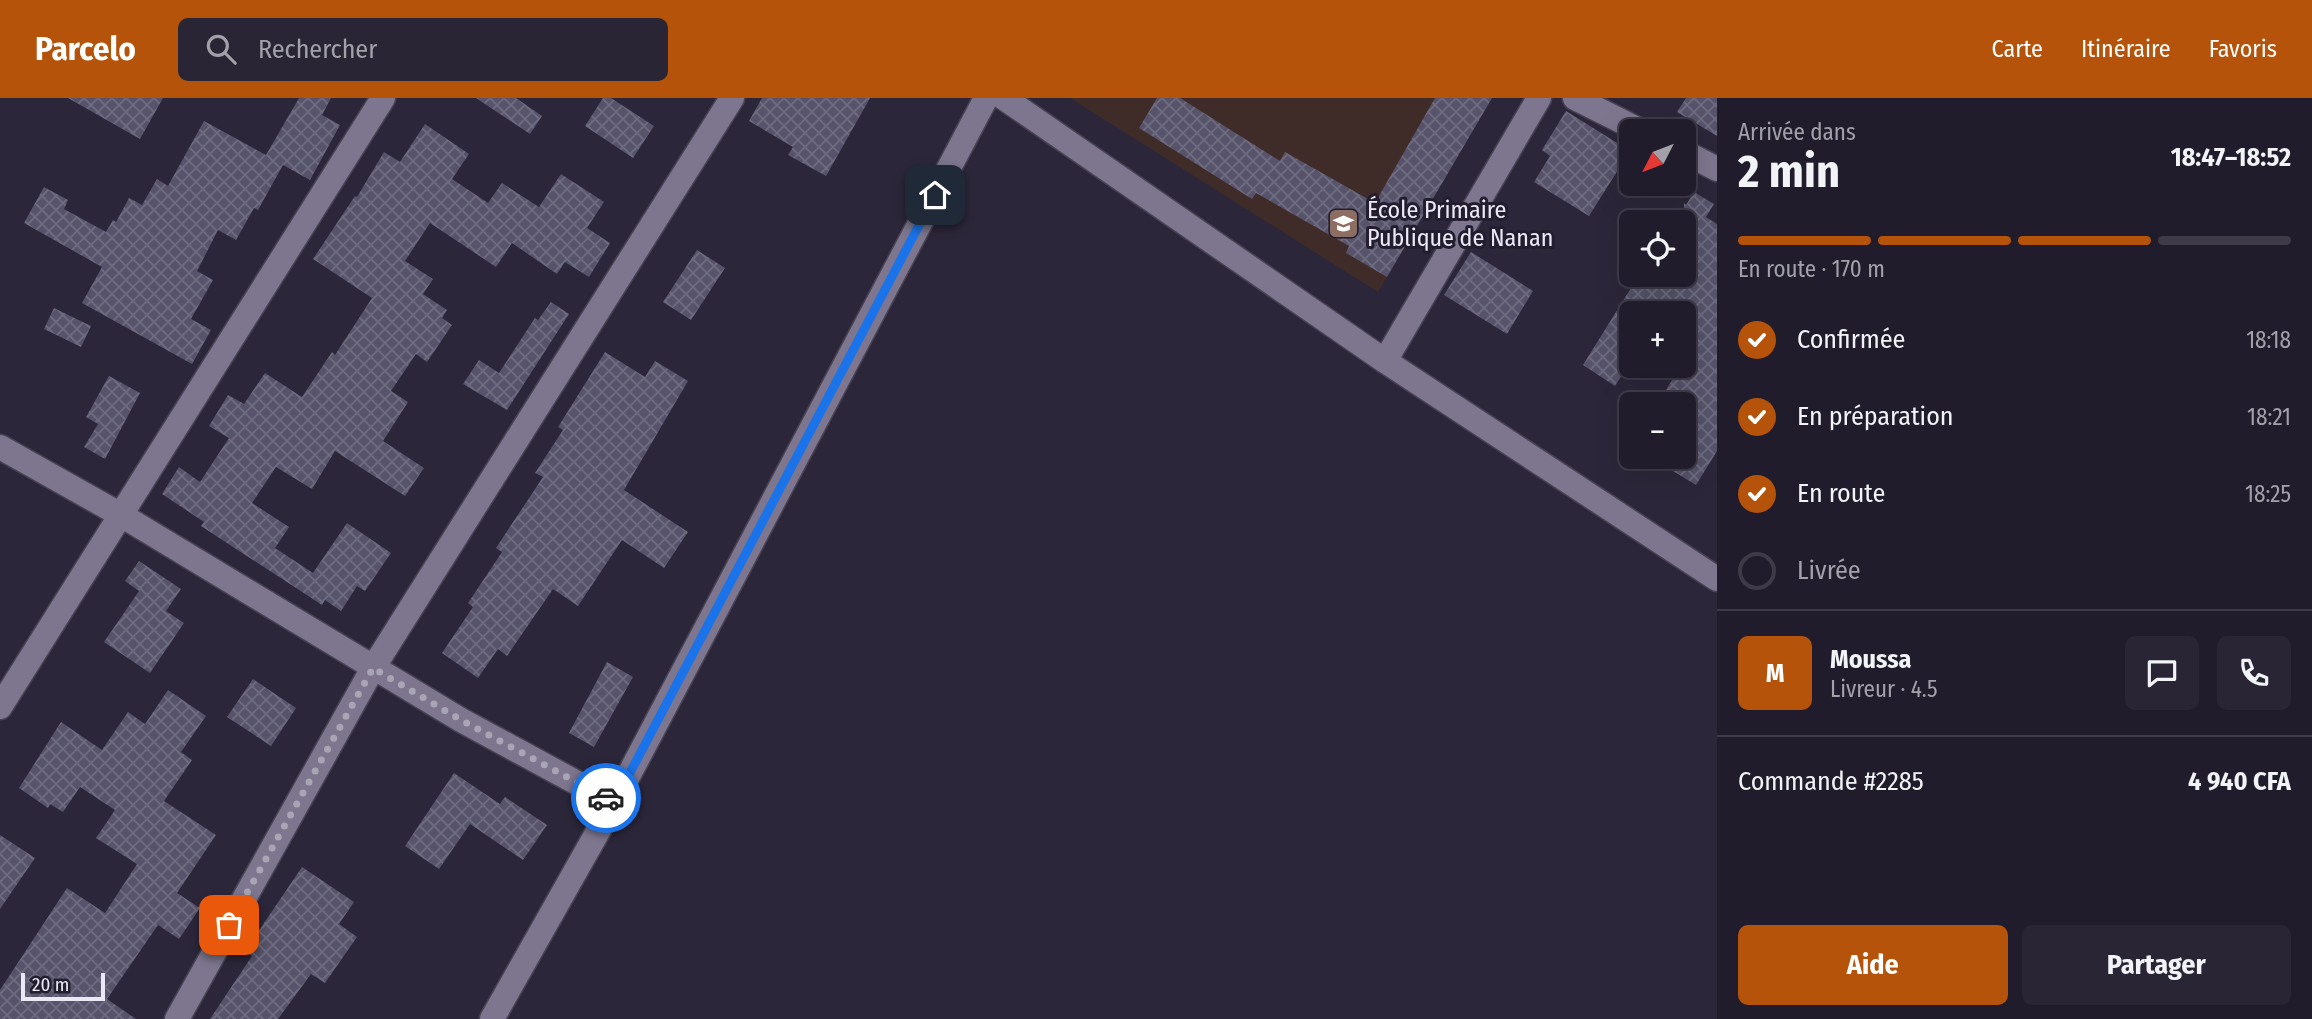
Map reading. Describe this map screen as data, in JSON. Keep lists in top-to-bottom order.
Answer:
{
  "places": {
    "school or university": ["École Primaire Publique de Nanan"]
  },
  "scale_bar": "20 m",
  "north": "bottom left",
  "page": {
    "header": "Parcelo",
    "search": "Rechercher",
    "nav": ["Carte", "Itinéraire", "Favoris"],
    "heading": ["2 min", "Arrivée dans", "18:47–18:52"],
    "panel": [
      "Moussa",
      "Livreur · 4.5",
      "Commande #2285",
      "4 940 CFA"
    ],
    "map_buttons": ["+", "−"],
    "bar": "En route · 170 m",
    "list": [
      ["Confirmée", "18:18"],
      ["En préparation", "18:21"],
      ["En route", "18:25"],
      "Livrée"
    ],
    "round": "M",
    "buttons": ["Aide", "Partager"],
    "scale": "20 m"
  }
}
